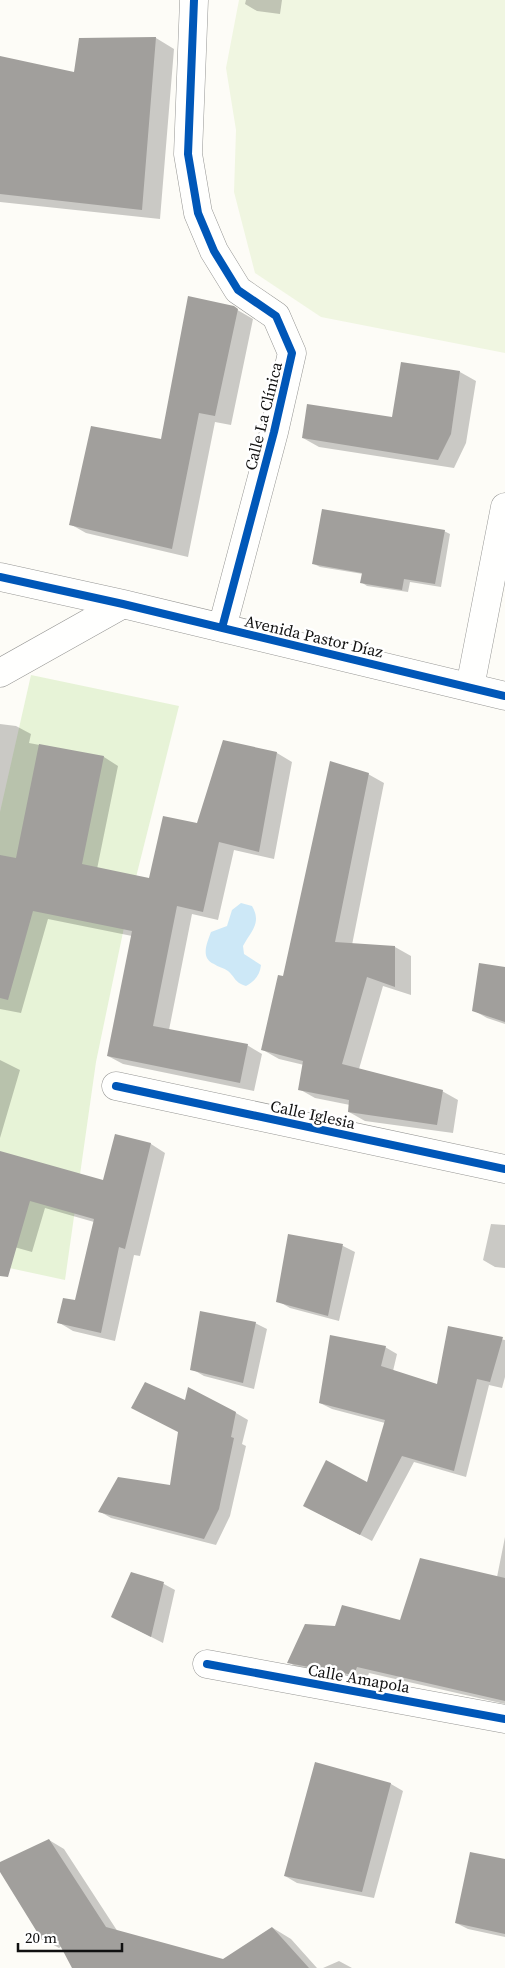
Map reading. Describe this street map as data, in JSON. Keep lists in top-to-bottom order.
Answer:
{
  "streets": {
    "street": [
      "Calle La Clínica",
      "Avenida Pastor Díaz",
      "Calle Iglesia",
      "Calle Amapola"
    ]
  },
  "crossings": [
    ["Calle La Clínica", "Avenida Pastor Díaz"]
  ],
  "scale_bar": "20 m"
}
